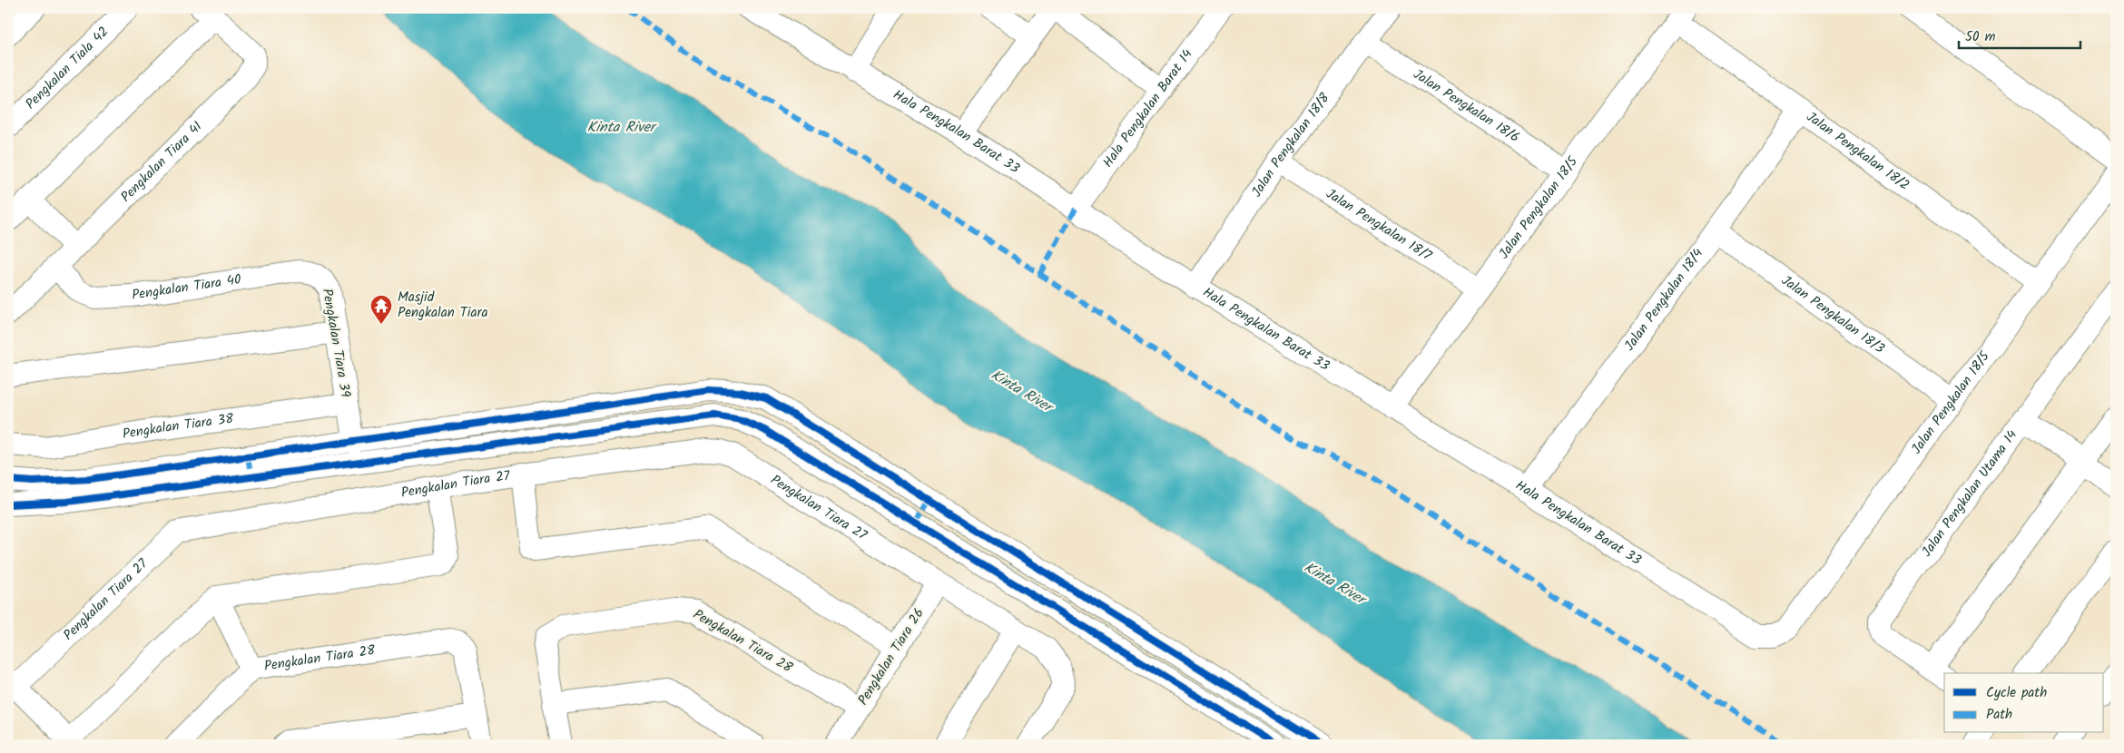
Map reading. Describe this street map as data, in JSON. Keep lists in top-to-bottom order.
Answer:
{
  "streets": {
    "street": [
      "Pengkalan Tiala 42",
      "Jalan Pengkalan 18/6",
      "Hala Pengkalan Barat 14",
      "Hala Pengkalan Barat 33",
      "Jalan Pengkalan 18/8",
      "Jalan Pengkalan 18/2",
      "Pengkalan Tiara 41",
      "Jalan Pengkalan 18/5",
      "Jalan Pengkalan 18/7",
      "Pengkalan Tiara 40",
      "Jalan Pengkalan 18/4",
      "Jalan Pengkalan 18/3",
      "Pengkalan Tiara 39",
      "Pengkalan Tiara 38",
      "Pengkalan Tiara 27",
      "Jalan Pengkalan Utama 14",
      "Pengkalan Tiara 28",
      "Pengkalan Tiara 26"
    ]
  },
  "crossings": [
    ["Jalan Pengkalan 18/6", "Jalan Pengkalan 18/8"],
    ["Jalan Pengkalan 18/6", "Jalan Pengkalan 18/5"],
    ["Hala Pengkalan Barat 14", "Hala Pengkalan Barat 33"],
    ["Hala Pengkalan Barat 33", "Jalan Pengkalan 18/8"],
    ["Hala Pengkalan Barat 33", "Jalan Pengkalan 18/5"],
    ["Hala Pengkalan Barat 33", "Jalan Pengkalan 18/4"],
    ["Jalan Pengkalan 18/8", "Jalan Pengkalan 18/7"],
    ["Jalan Pengkalan 18/2", "Jalan Pengkalan 18/5"],
    ["Jalan Pengkalan 18/2", "Jalan Pengkalan 18/4"],
    ["Pengkalan Tiara 41", "Pengkalan Tiara 40"],
    ["Jalan Pengkalan 18/5", "Jalan Pengkalan 18/7"],
    ["Jalan Pengkalan 18/5", "Jalan Pengkalan 18/3"],
    ["Pengkalan Tiara 40", "Pengkalan Tiara 39"],
    ["Jalan Pengkalan 18/4", "Jalan Pengkalan 18/3"],
    ["Pengkalan Tiara 39", "Pengkalan Tiara 38"],
    ["Pengkalan Tiara 27", "Pengkalan Tiara 26"],
    ["Pengkalan Tiara 28", "Pengkalan Tiara 26"]
  ],
  "water": ["Kinta River"],
  "places": {
    "temple": ["Masjid Pengkalan Tiara"]
  },
  "legend": ["Cycle path", "Path"],
  "scale_bar": "50 m"
}
